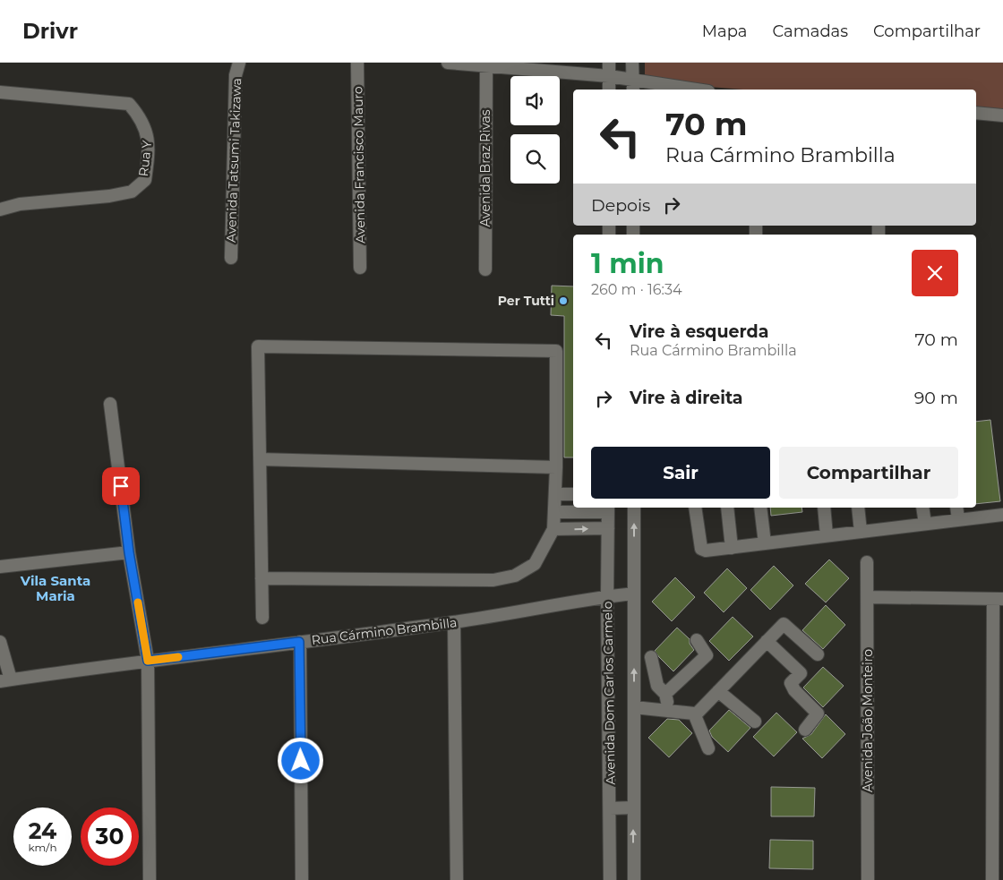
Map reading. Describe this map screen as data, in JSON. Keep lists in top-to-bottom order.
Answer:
{
  "streets": {
    "street": [
      "Rua Y",
      "Avenida Tatsumi Takizawa",
      "Avenida Francisco Mauro",
      "Avenida Braz Rivas",
      "Rua Cármino Brambilla",
      "Avenida Dom Carlos Carmelo",
      "Avenida João Monteiro"
    ]
  },
  "crossings": [
    ["Rua Cármino Brambilla", "Avenida Dom Carlos Carmelo"]
  ],
  "districts": ["Vila Santa Maria"],
  "places": ["Per Tutti"],
  "page": {
    "header": "Drivr",
    "nav": ["Mapa", "Camadas", "Compartilhar"],
    "turn": ["70 m", "Rua Cármino Brambilla"],
    "then": "Depois",
    "heading": ["1 min", "260 m · 16:34"],
    "list": [
      {
        "name": "Vire à esquerda",
        "note": "Rua Cármino Brambilla",
        "value": "70 m"
      },
      {
        "name": "Vire à direita",
        "value": "90 m"
      }
    ],
    "buttons": ["Sair", "Compartilhar"],
    "speed": "24 km/h",
    "limit": "30"
  }
}
